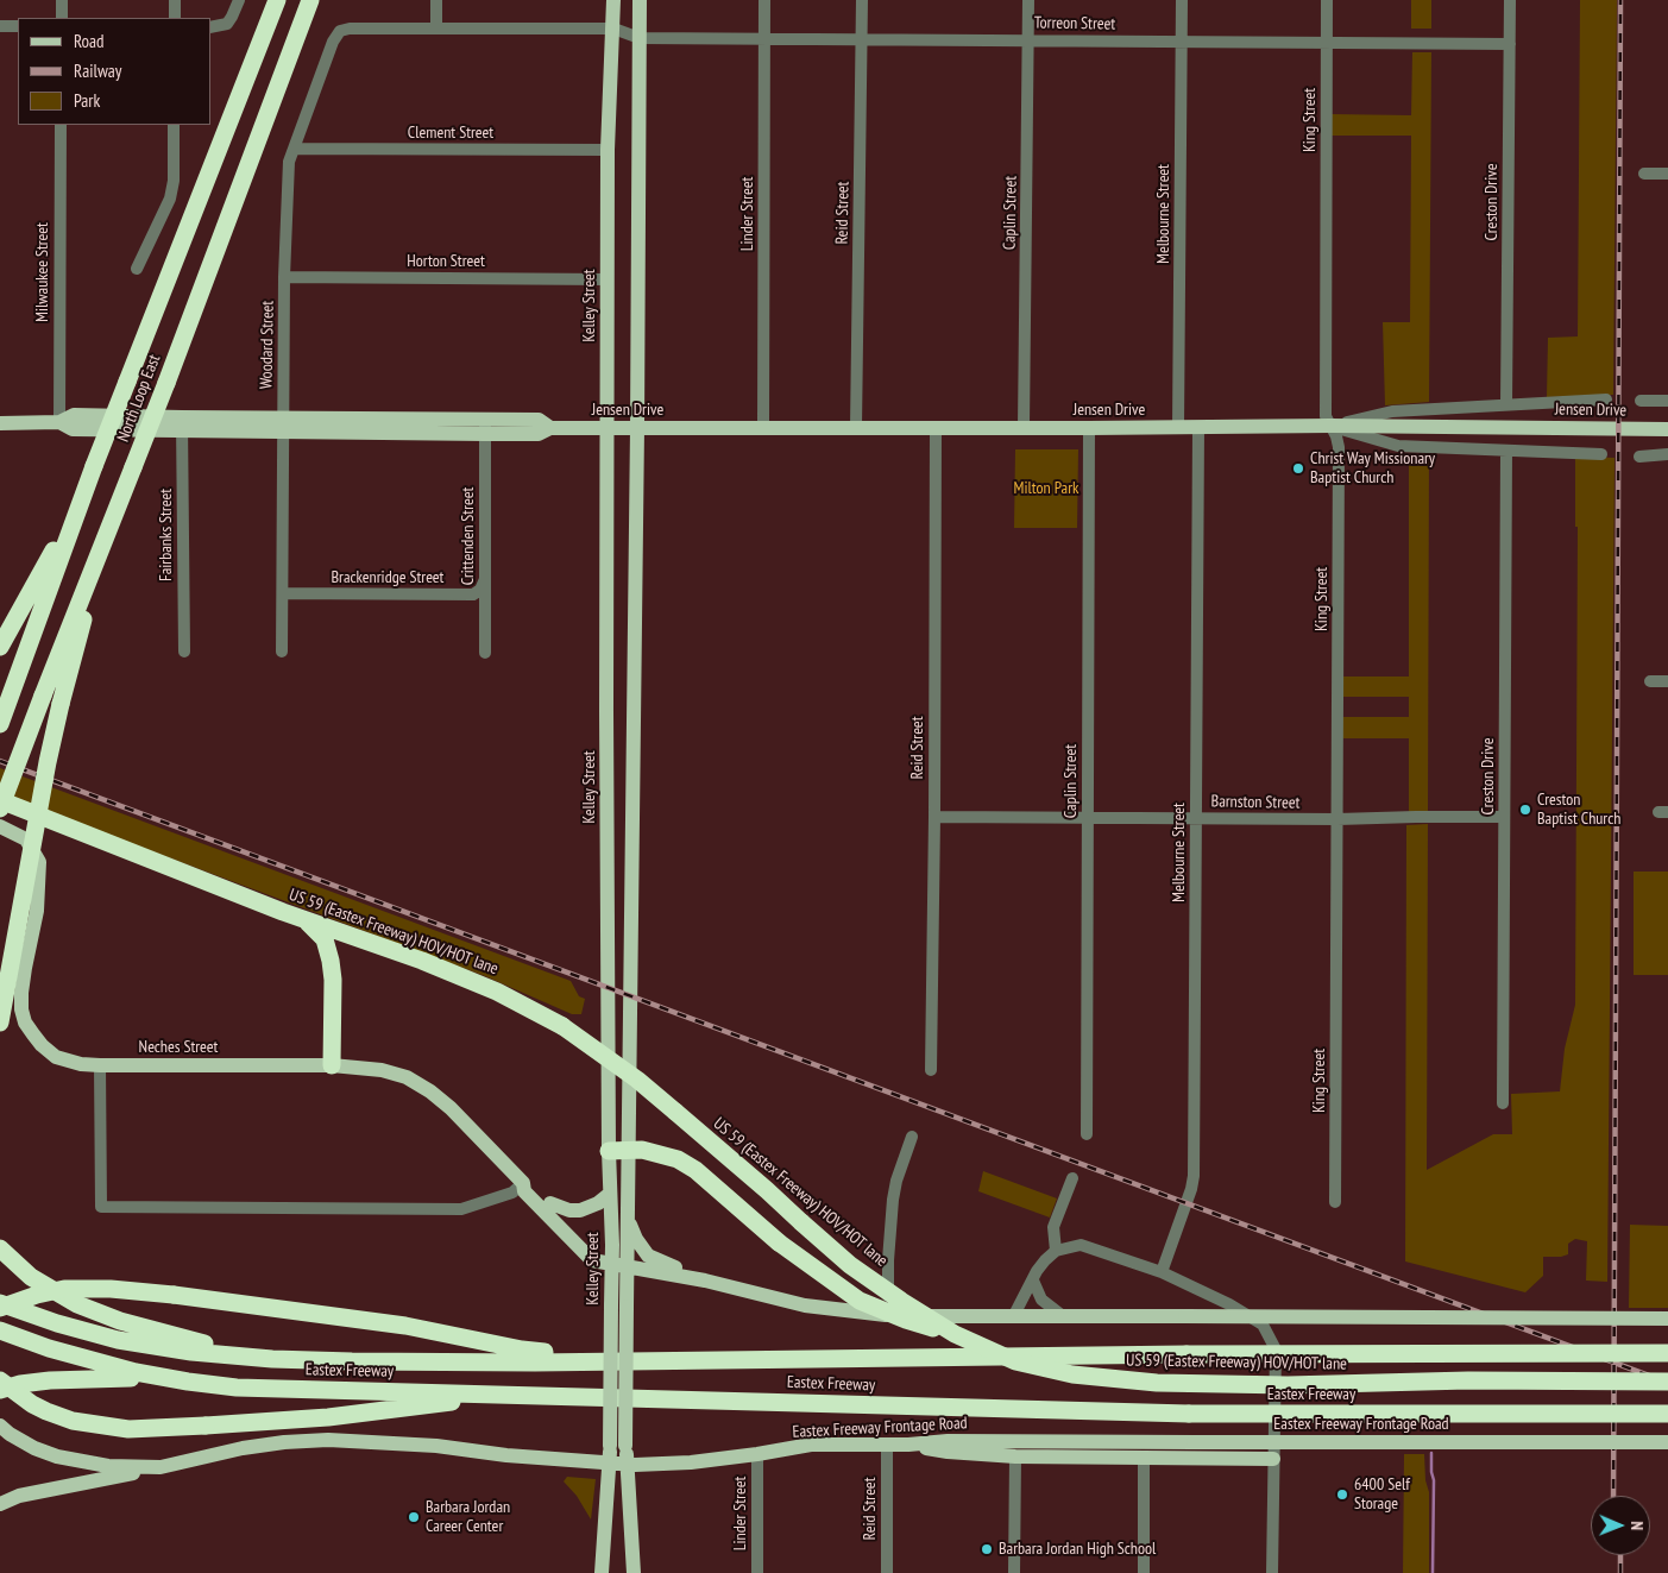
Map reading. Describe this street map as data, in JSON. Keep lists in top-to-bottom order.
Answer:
{
  "streets": {
    "highway": ["North Loop East", "US 59 (Eastex Freeway) HOV/HOT lane", "Eastex Freeway"],
    "main road": [
      "Kelley Street",
      "Jensen Drive",
      "Neches Street",
      "Eastex Freeway Frontage Road"
    ],
    "street": [
      "Torreon Street",
      "King Street",
      "Clement Street",
      "Creston Drive",
      "Reid Street",
      "Caplin Street",
      "Linder Street",
      "Melbourne Street",
      "Horton Street",
      "Milwaukee Street",
      "Woodard Street",
      "Fairbanks Street",
      "Crittenden Street",
      "Brackenridge Street",
      "Barnston Street"
    ]
  },
  "crossings": [
    ["Torreon Street", "King Street"],
    ["Torreon Street", "Creston Drive"],
    ["Torreon Street", "Reid Street"],
    ["Torreon Street", "Caplin Street"],
    ["Torreon Street", "Linder Street"],
    ["Torreon Street", "Melbourne Street"],
    ["Torreon Street", "Kelley Street"],
    ["Torreon Street", "Woodard Street"],
    ["King Street", "Jensen Drive"],
    ["King Street", "Barnston Street"],
    ["Clement Street", "Kelley Street"],
    ["Clement Street", "Woodard Street"],
    ["Creston Drive", "Barnston Street"],
    ["Reid Street", "Jensen Drive"],
    ["Reid Street", "Barnston Street"],
    ["Reid Street", "Eastex Freeway Frontage Road"],
    ["Caplin Street", "Jensen Drive"],
    ["Caplin Street", "Barnston Street"],
    ["Linder Street", "Jensen Drive"],
    ["Linder Street", "Eastex Freeway Frontage Road"],
    ["Melbourne Street", "Jensen Drive"],
    ["Melbourne Street", "Barnston Street"],
    ["Horton Street", "Kelley Street"],
    ["Horton Street", "Woodard Street"],
    ["Milwaukee Street", "Jensen Drive"],
    ["Kelley Street", "Jensen Drive"],
    ["Kelley Street", "Neches Street"],
    ["Kelley Street", "Eastex Freeway Frontage Road"],
    ["Woodard Street", "Jensen Drive"],
    ["Woodard Street", "Brackenridge Street"],
    ["Jensen Drive", "Fairbanks Street"],
    ["Jensen Drive", "Crittenden Street"],
    ["Crittenden Street", "Brackenridge Street"]
  ],
  "parks": ["Milton Park"],
  "places": [
    "Christ Way Missionary Baptist Church",
    "Creston Baptist Church",
    "6400 Self Storage",
    "Barbara Jordan Career Center",
    "Barbara Jordan High School"
  ],
  "legend": ["Road", "Railway", "Park"],
  "north": "right"
}
